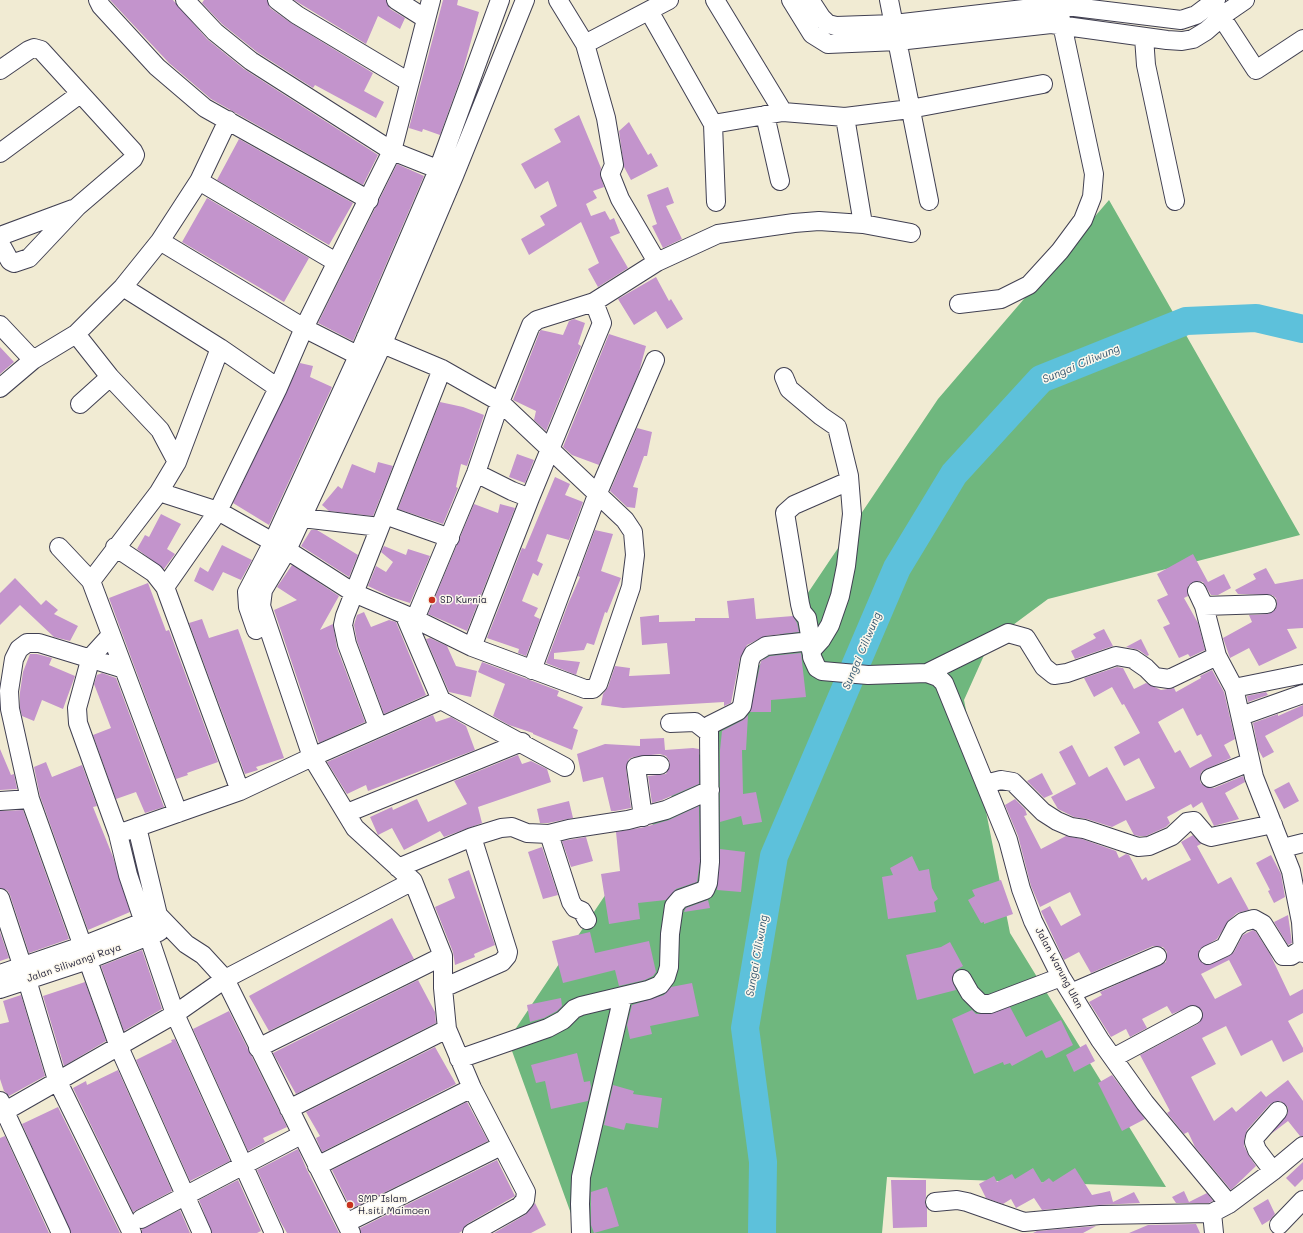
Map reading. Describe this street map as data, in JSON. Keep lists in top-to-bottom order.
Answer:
{
  "streets": {
    "street": ["Jalan Siliwangi Raya", "Jalan Warung Ulan"]
  },
  "water": ["Sungai Ciliwung"],
  "places": ["SD Kurnia", "SMP Islam H.siti Maimoen"]
}
